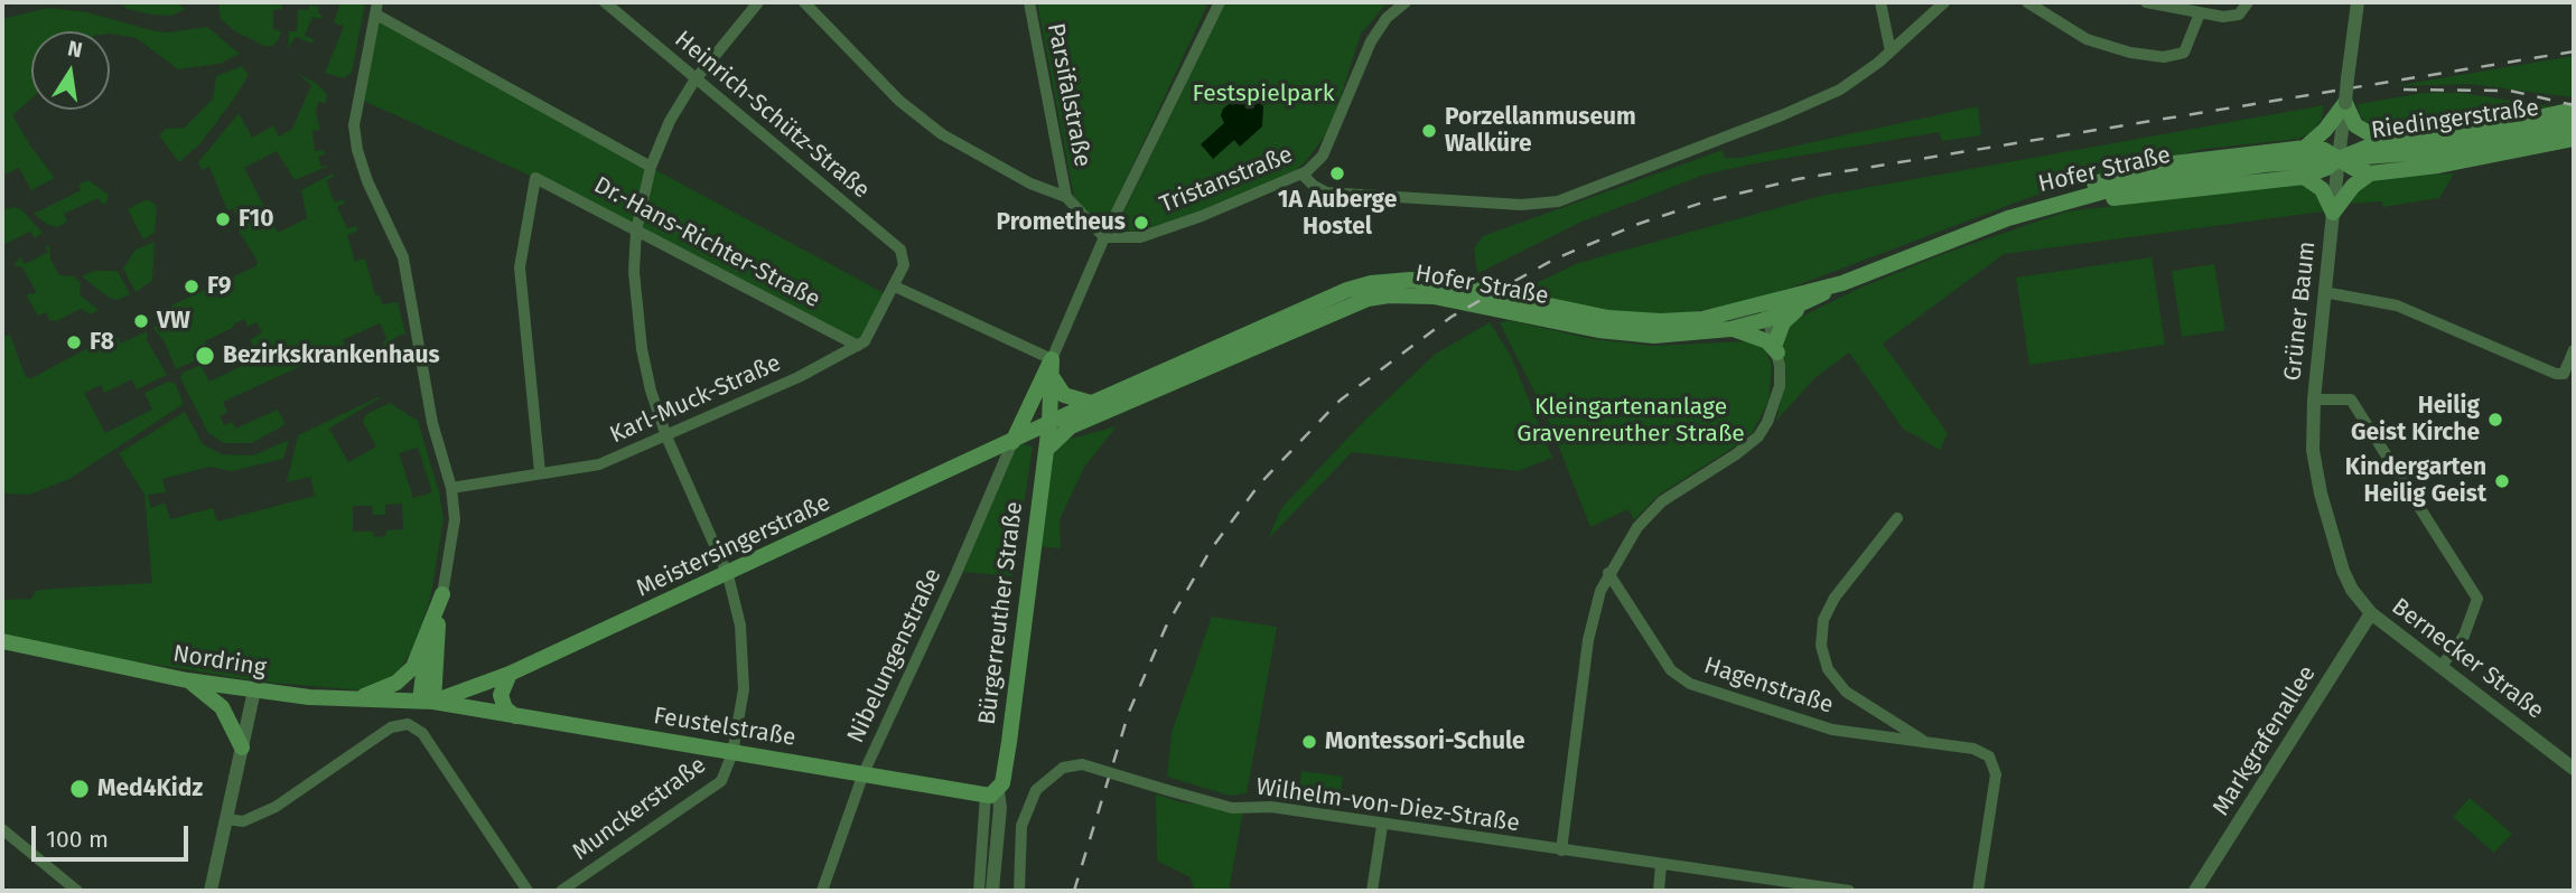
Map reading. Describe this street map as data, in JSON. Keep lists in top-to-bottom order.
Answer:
{
  "streets": {
    "main road": [
      "Riedingerstraße",
      "Hofer Straße",
      "Meistersingerstraße",
      "Bürgerreuther Straße",
      "Nordring",
      "Feustelstraße"
    ],
    "street": [
      "Parsifalstraße",
      "Heinrich-Schütz-Straße",
      "Tristanstraße",
      "Dr.-Hans-Richter-Straße",
      "Grüner Baum",
      "Karl-Muck-Straße",
      "Nibelungenstraße",
      "Bernecker Straße",
      "Hagenstraße",
      "Markgrafenallee",
      "Wilhelm-von-Diez-Straße",
      "Munckerstraße"
    ]
  },
  "crossings": [
    ["Heinrich-Schütz-Straße", "Karl-Muck-Straße"],
    ["Heinrich-Schütz-Straße", "Munckerstraße"],
    ["Riedingerstraße", "Hofer Straße"],
    ["Riedingerstraße", "Grüner Baum"],
    ["Hofer Straße", "Grüner Baum"],
    ["Hofer Straße", "Meistersingerstraße"],
    ["Hofer Straße", "Bürgerreuther Straße"],
    ["Dr.-Hans-Richter-Straße", "Karl-Muck-Straße"],
    ["Dr.-Hans-Richter-Straße", "Munckerstraße"],
    ["Grüner Baum", "Bernecker Straße"],
    ["Grüner Baum", "Markgrafenallee"],
    ["Karl-Muck-Straße", "Munckerstraße"],
    ["Meistersingerstraße", "Bürgerreuther Straße"],
    ["Meistersingerstraße", "Nibelungenstraße"],
    ["Meistersingerstraße", "Nordring"],
    ["Meistersingerstraße", "Feustelstraße"],
    ["Meistersingerstraße", "Munckerstraße"],
    ["Bürgerreuther Straße", "Feustelstraße"],
    ["Nibelungenstraße", "Feustelstraße"],
    ["Bernecker Straße", "Markgrafenallee"],
    ["Nordring", "Feustelstraße"],
    ["Feustelstraße", "Munckerstraße"]
  ],
  "parks": ["Festspielpark", "Kleingartenanlage Gravenreuther Straße"],
  "places": [
    "Porzellanmuseum Walküre",
    "1A Auberge Hostel",
    "F10",
    "Prometheus",
    "F9",
    "VW",
    "F8",
    "Bezirkskrankenhaus",
    "Heilig Geist Kirche",
    "Kindergarten Heilig Geist",
    "Montessori-Schule",
    "Med4Kidz"
  ],
  "scale_bar": "100 m",
  "north": "top"
}
